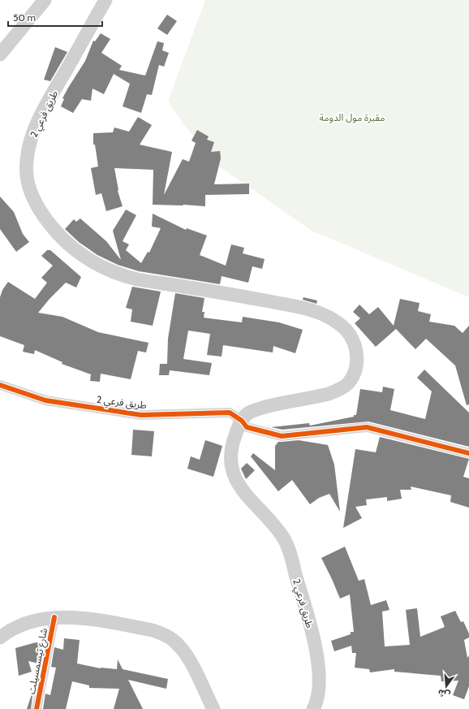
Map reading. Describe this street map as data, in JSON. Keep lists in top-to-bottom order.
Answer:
{
  "streets": {
    "main road": ["طريق فرعي 2"],
    "street": ["شارع تيسمسيلت"]
  },
  "parks": ["مقبرة مول الدومة"],
  "scale_bar": "50 m",
  "north": "bottom"
}
